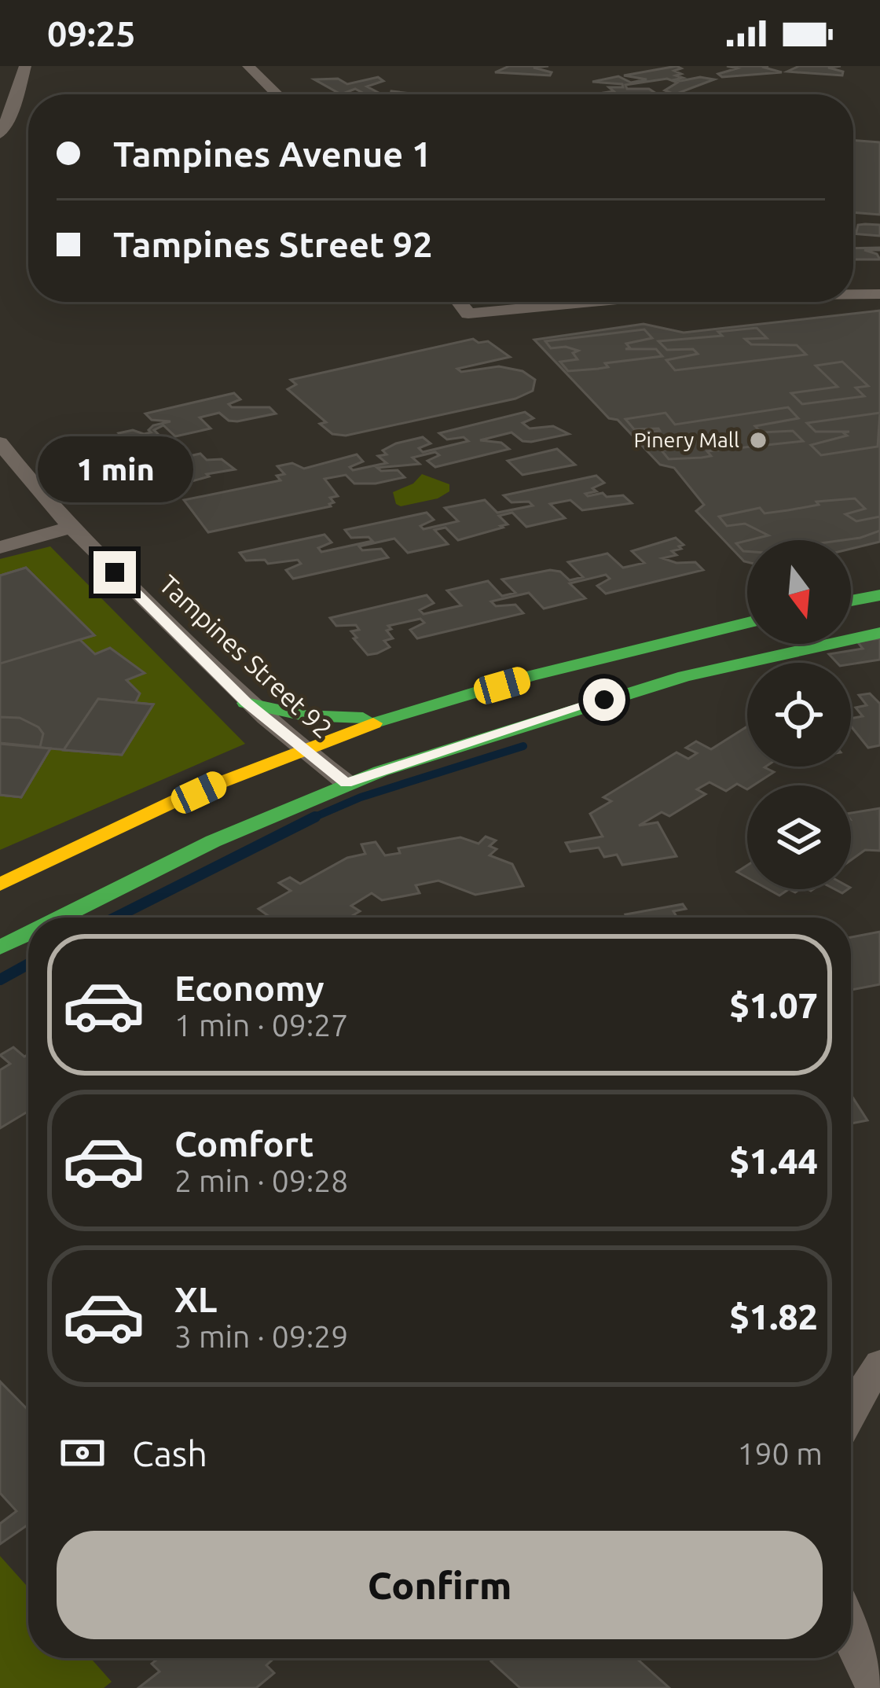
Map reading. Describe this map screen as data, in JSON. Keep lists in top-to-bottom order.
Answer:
{
  "streets": {
    "street": ["Tampines Street 92"]
  },
  "places": ["Pinery Mall"],
  "north": "bottom",
  "page": {
    "status": "09:25",
    "banner": ["Tampines Avenue 1", "Tampines Street 92"],
    "bubble": "1 min",
    "list": [
      {
        "name": "Economy",
        "note": "1 min · 09:27",
        "value": "$1.07"
      },
      {
        "name": "Comfort",
        "note": "2 min · 09:28",
        "value": "$1.44"
      },
      {
        "name": "XL",
        "note": "3 min · 09:29",
        "value": "$1.82"
      }
    ],
    "pay": ["Cash", "190 m"],
    "buttons": "Confirm"
  }
}
